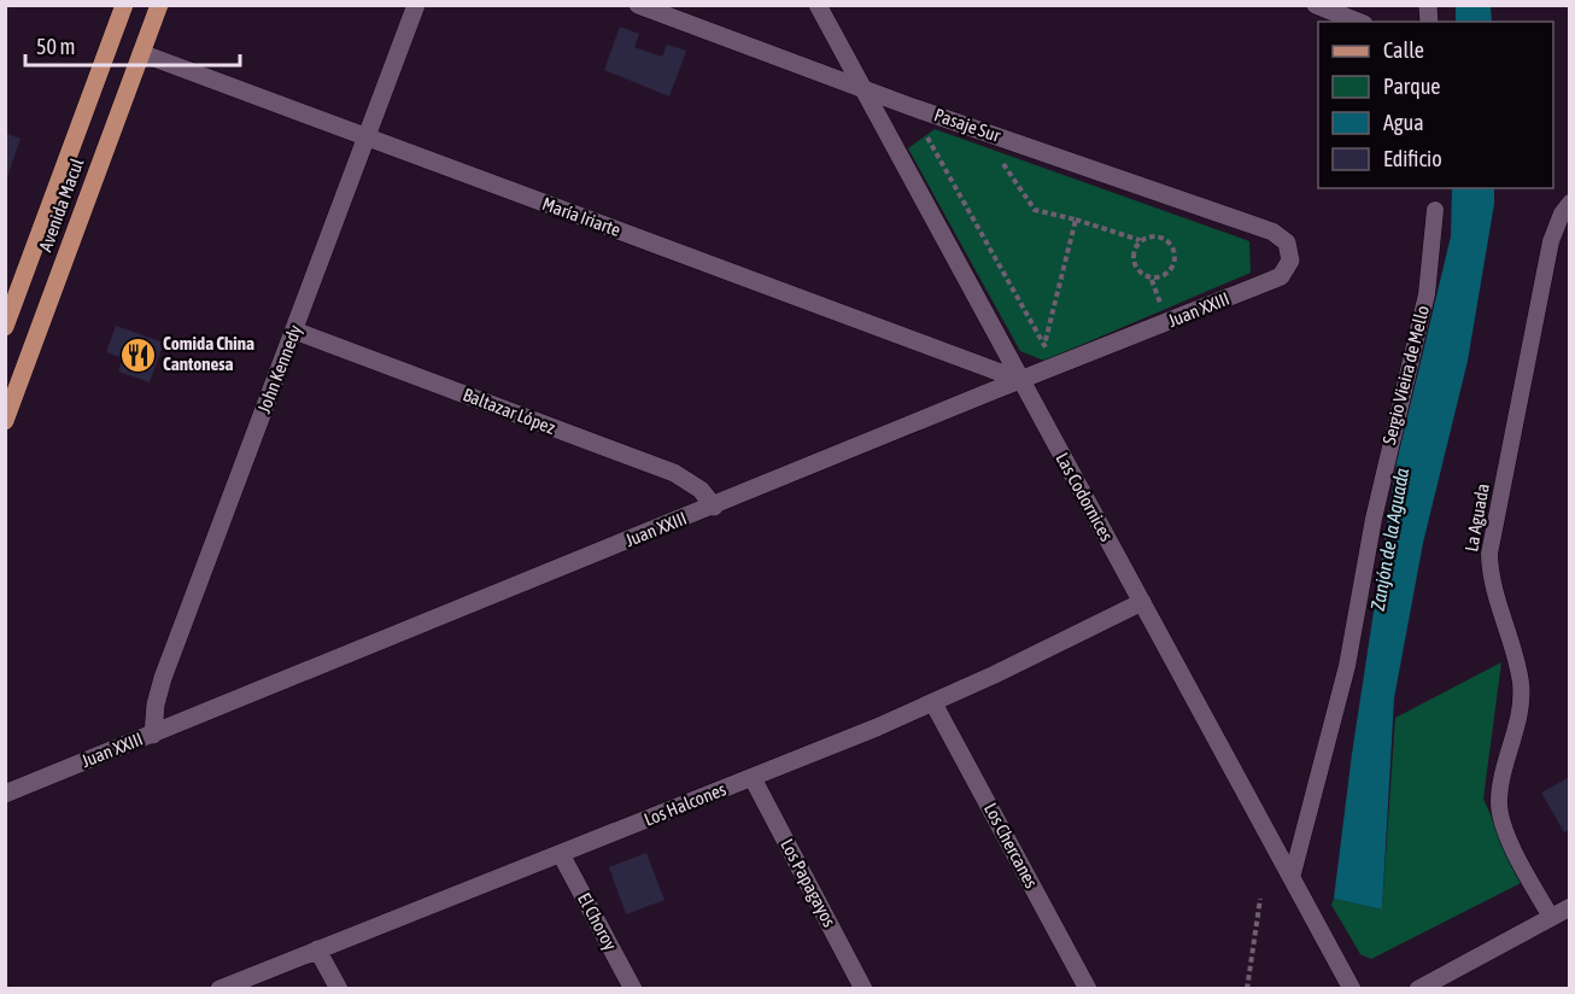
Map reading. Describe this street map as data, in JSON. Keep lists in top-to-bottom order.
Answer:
{
  "streets": {
    "main road": ["Avenida Macul"],
    "street": [
      "Pasaje Sur",
      "María Iriarte",
      "Juan XXIII",
      "John Kennedy",
      "Baltazar López",
      "Las Codornices",
      "Los Halcones",
      "Los Chercanes",
      "Los Papagayos",
      "El Choroy"
    ],
    "lane": ["Sergio Vieira de Mello", "La Aguada"]
  },
  "crossings": [
    ["Pasaje Sur", "Juan XXIII"],
    ["Pasaje Sur", "Las Codornices"],
    ["Avenida Macul", "María Iriarte"],
    ["María Iriarte", "Juan XXIII"],
    ["María Iriarte", "John Kennedy"],
    ["María Iriarte", "Las Codornices"],
    ["Juan XXIII", "John Kennedy"],
    ["Juan XXIII", "Baltazar López"],
    ["Juan XXIII", "Las Codornices"],
    ["John Kennedy", "Baltazar López"],
    ["Sergio Vieira de Mello", "Las Codornices"],
    ["Las Codornices", "Los Halcones"],
    ["Los Halcones", "Los Chercanes"],
    ["Los Halcones", "Los Papagayos"],
    ["Los Halcones", "El Choroy"]
  ],
  "water": ["Zanjón de la Aguada"],
  "places": {
    "restaurant": ["Comida China Cantonesa"]
  },
  "legend": [
    "Calle",
    "Parque",
    "Agua",
    "Edificio"
  ],
  "scale_bar": "50 m"
}
